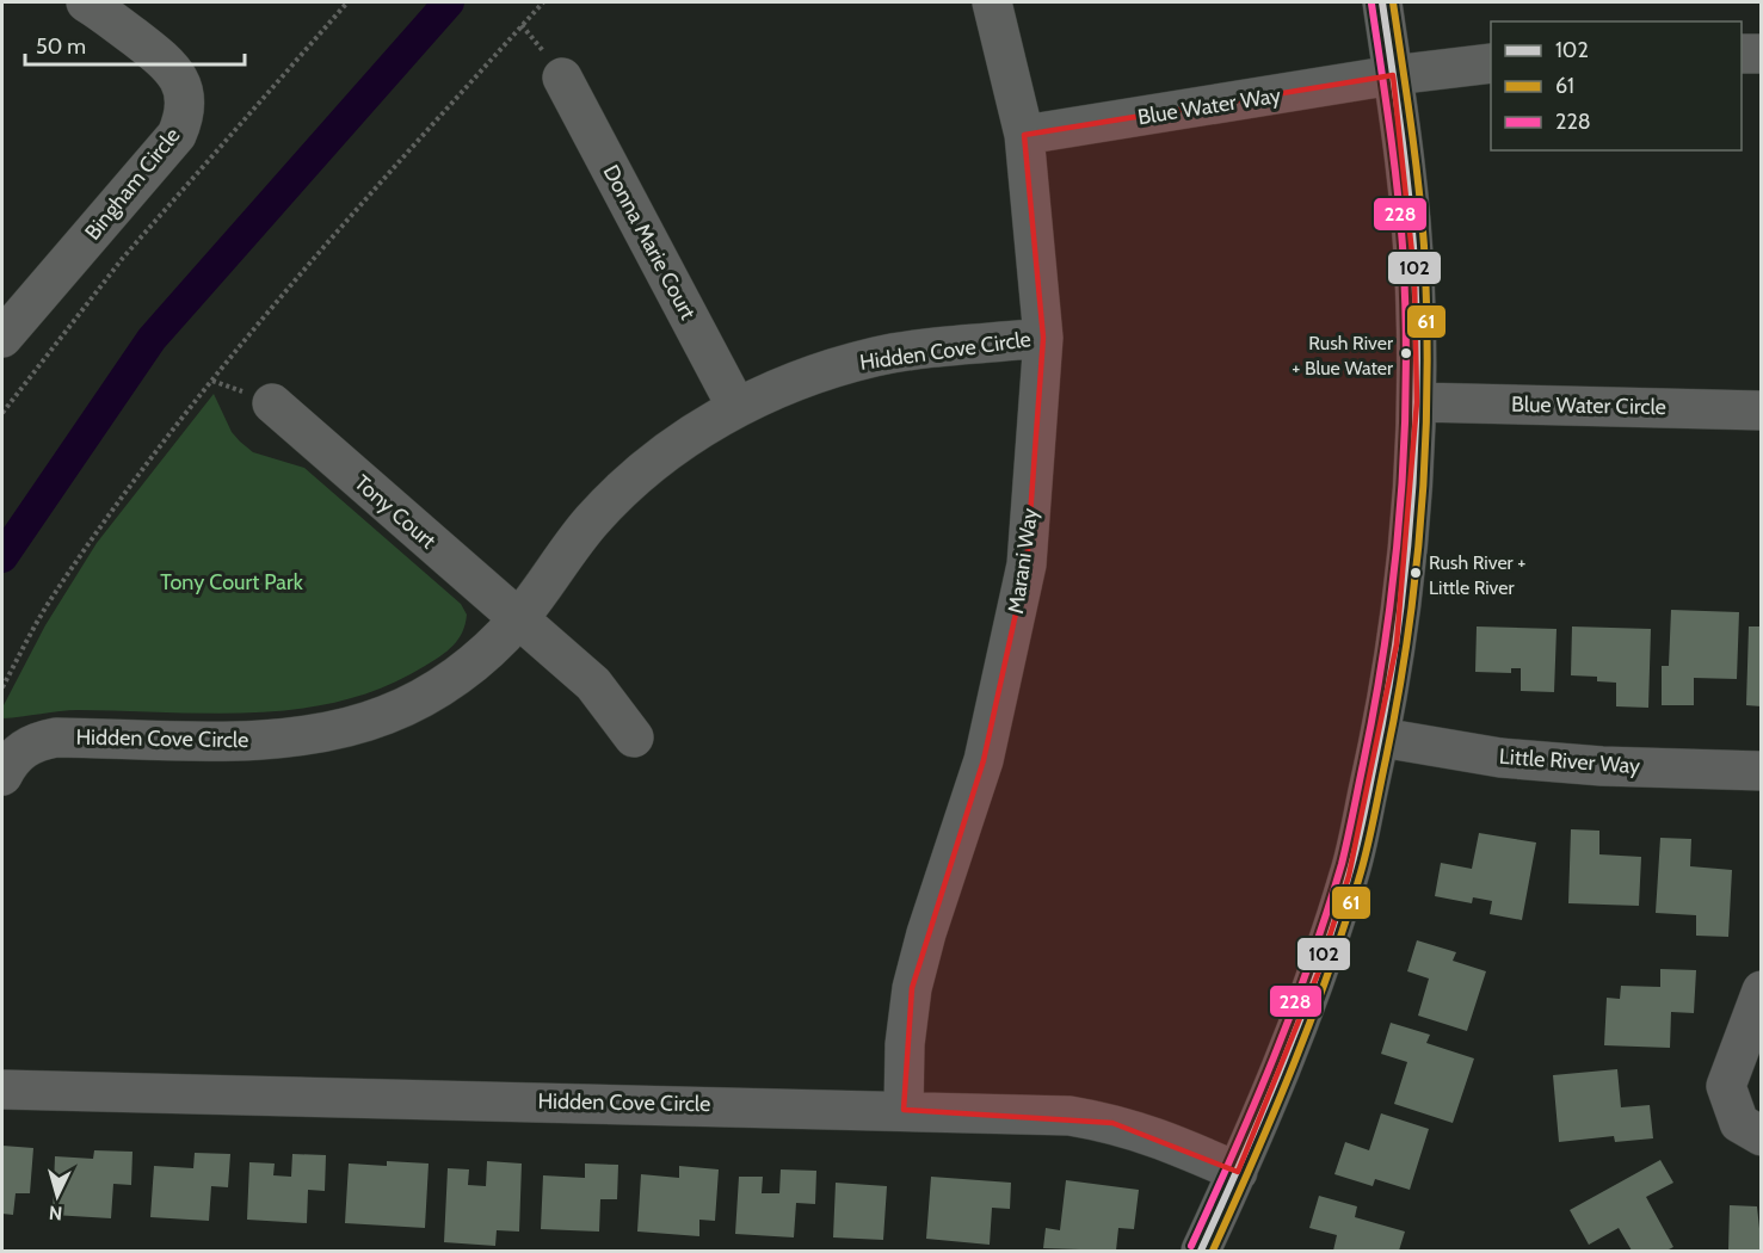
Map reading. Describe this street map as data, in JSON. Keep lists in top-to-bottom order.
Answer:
{
  "streets": {
    "street": [
      "Blue Water Way",
      "Bingham Circle",
      "Donna Marie Court",
      "Hidden Cove Circle",
      "Blue Water Circle",
      "Tony Court",
      "Marani Way",
      "Little River Way"
    ]
  },
  "crossings": [
    ["Blue Water Way", "Marani Way"],
    ["Donna Marie Court", "Hidden Cove Circle"],
    ["Hidden Cove Circle", "Tony Court"],
    ["Hidden Cove Circle", "Marani Way"]
  ],
  "parks": ["Tony Court Park"],
  "places": ["Rush River + Blue Water", "Rush River + Little River"],
  "lines": ["transit line 102", "transit line 61", "transit line 228"],
  "legend": ["102", "61", "228"],
  "scale_bar": "50 m",
  "north": "bottom"
}
